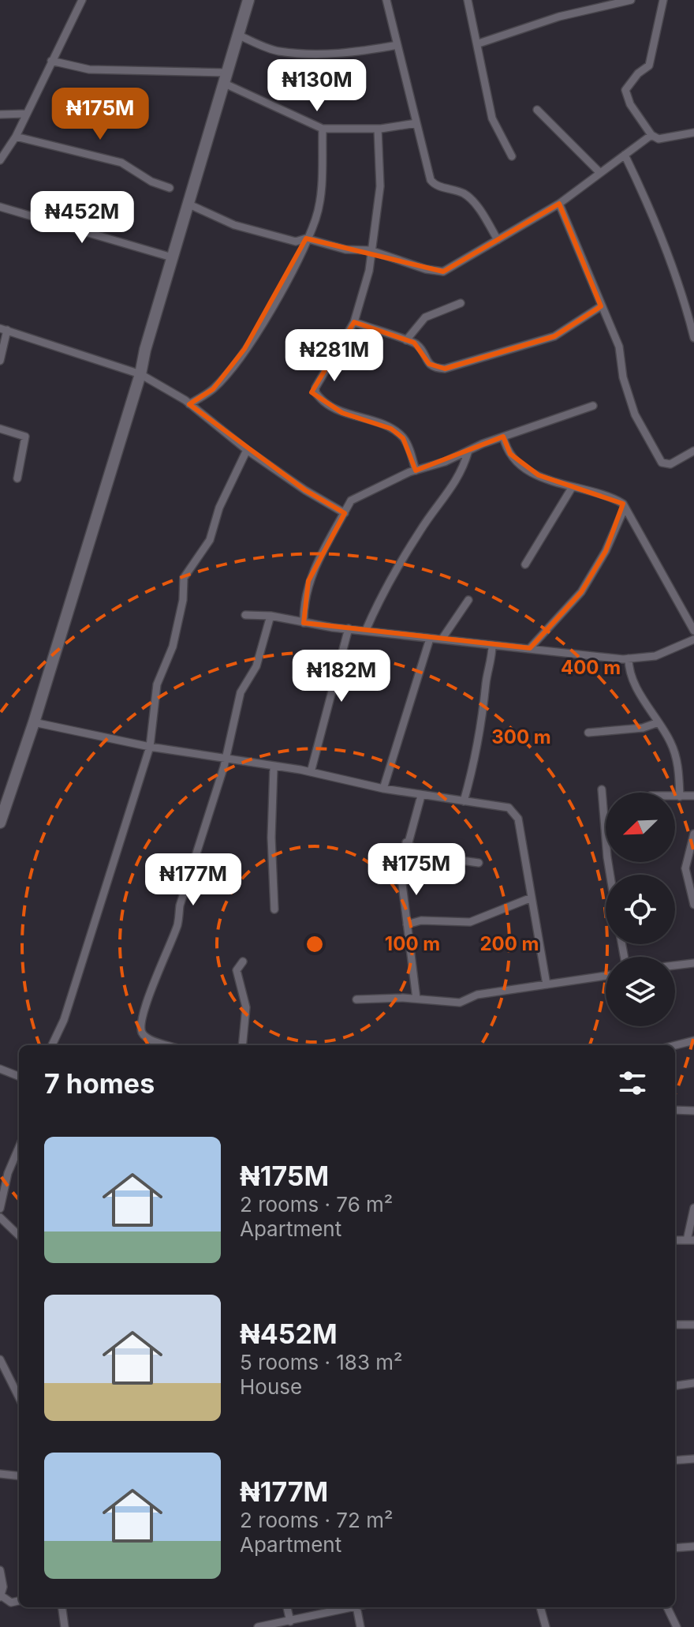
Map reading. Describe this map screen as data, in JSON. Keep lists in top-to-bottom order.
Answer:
{
  "north": "bottom left",
  "page": {
    "price": [
      "₦130M",
      "₦175M",
      "₦452M",
      "₦281M",
      "₦182M",
      "₦175M",
      "₦177M"
    ],
    "heading": "7 homes",
    "list": [
      {
        "name": "₦175M",
        "note": "2 rooms · 76 m² · Apartment"
      },
      {
        "name": "₦452M",
        "note": "5 rooms · 183 m² · House"
      },
      {
        "name": "₦177M",
        "note": "2 rooms · 72 m² · Apartment"
      }
    ]
  },
  "rings": [
    "400 m",
    "300 m",
    "100 m",
    "200 m"
  ]
}
